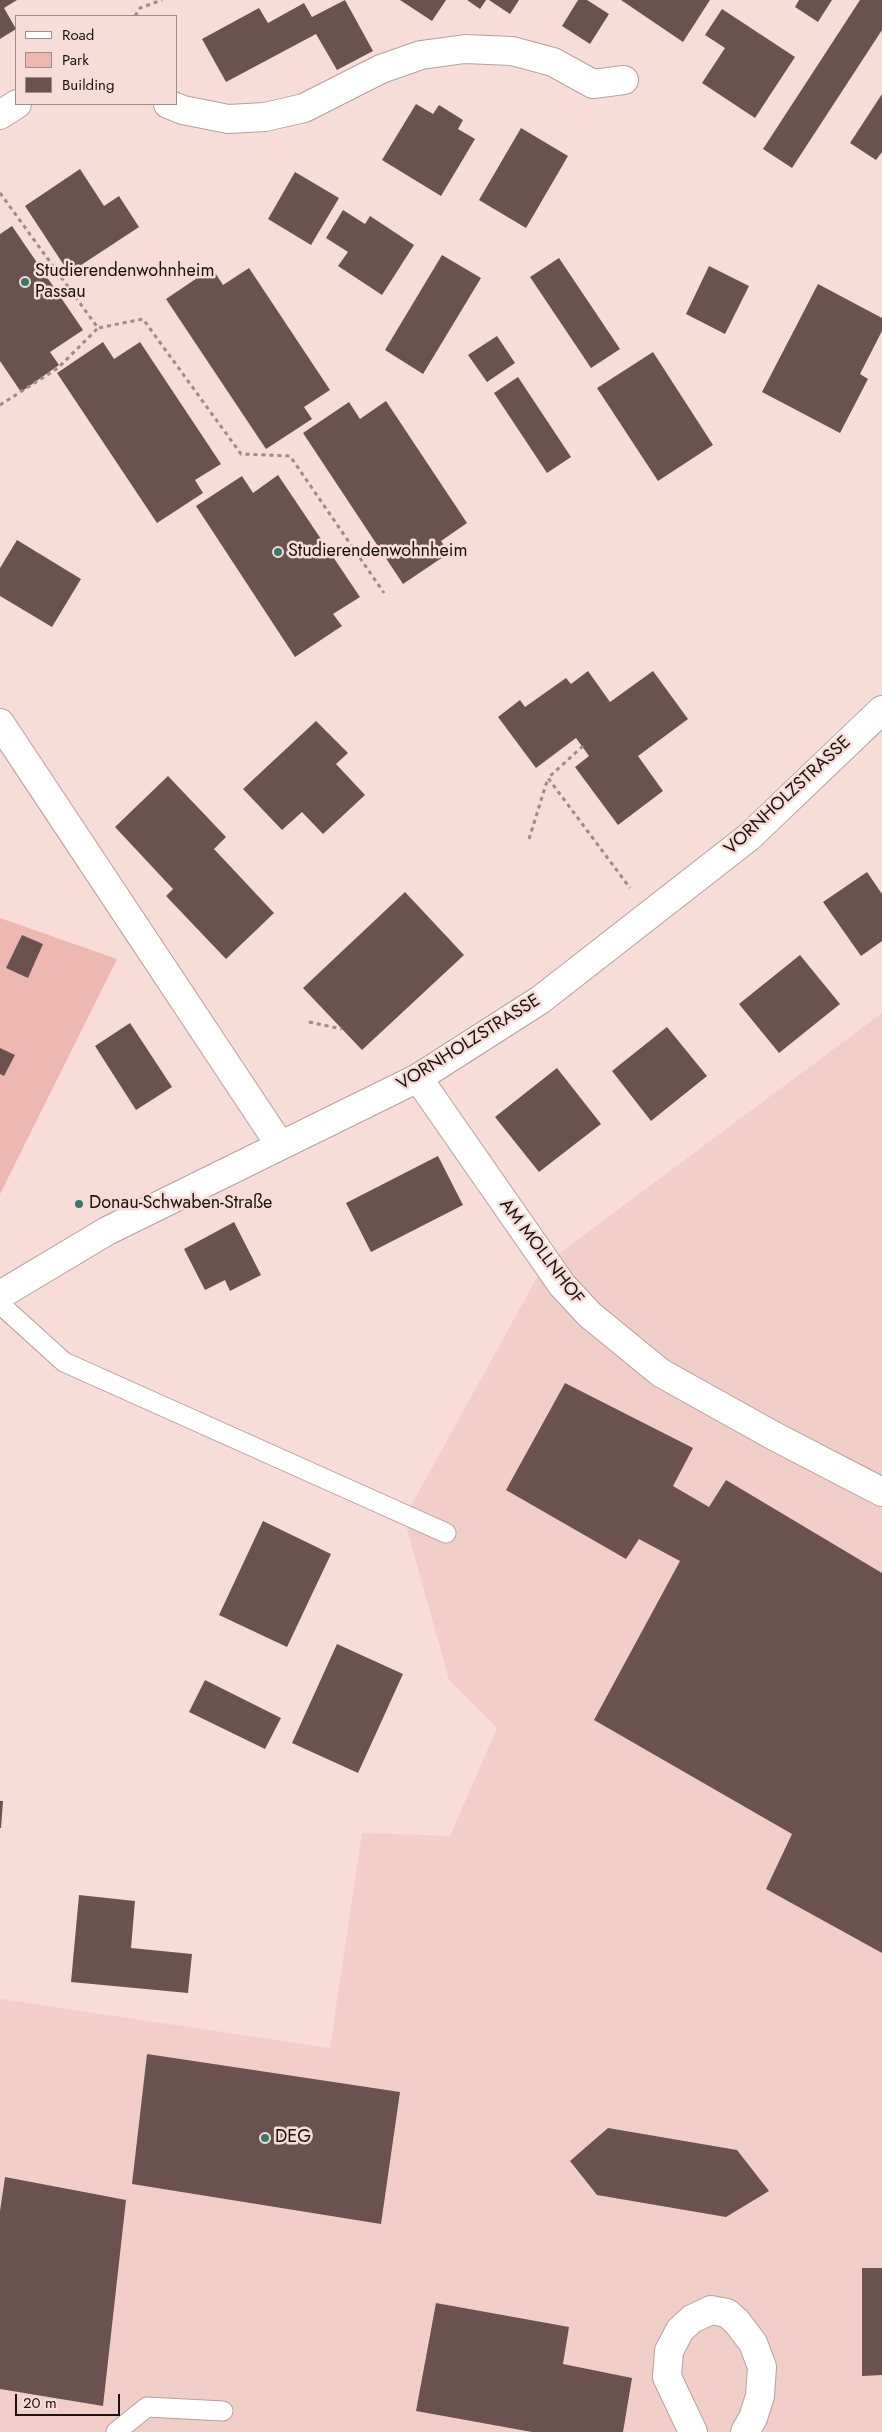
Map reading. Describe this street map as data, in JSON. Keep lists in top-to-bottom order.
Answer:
{
  "streets": {
    "street": ["VORNHOLZSTRASSE", "AM MOLLNHOF"]
  },
  "crossings": [
    ["VORNHOLZSTRASSE", "AM MOLLNHOF"]
  ],
  "places": [
    "Studierendenwohnheim Passau",
    "Studierendenwohnheim",
    "Donau-Schwaben-Straße",
    "DEG"
  ],
  "legend": ["Road", "Park", "Building"],
  "scale_bar": "20 m"
}
